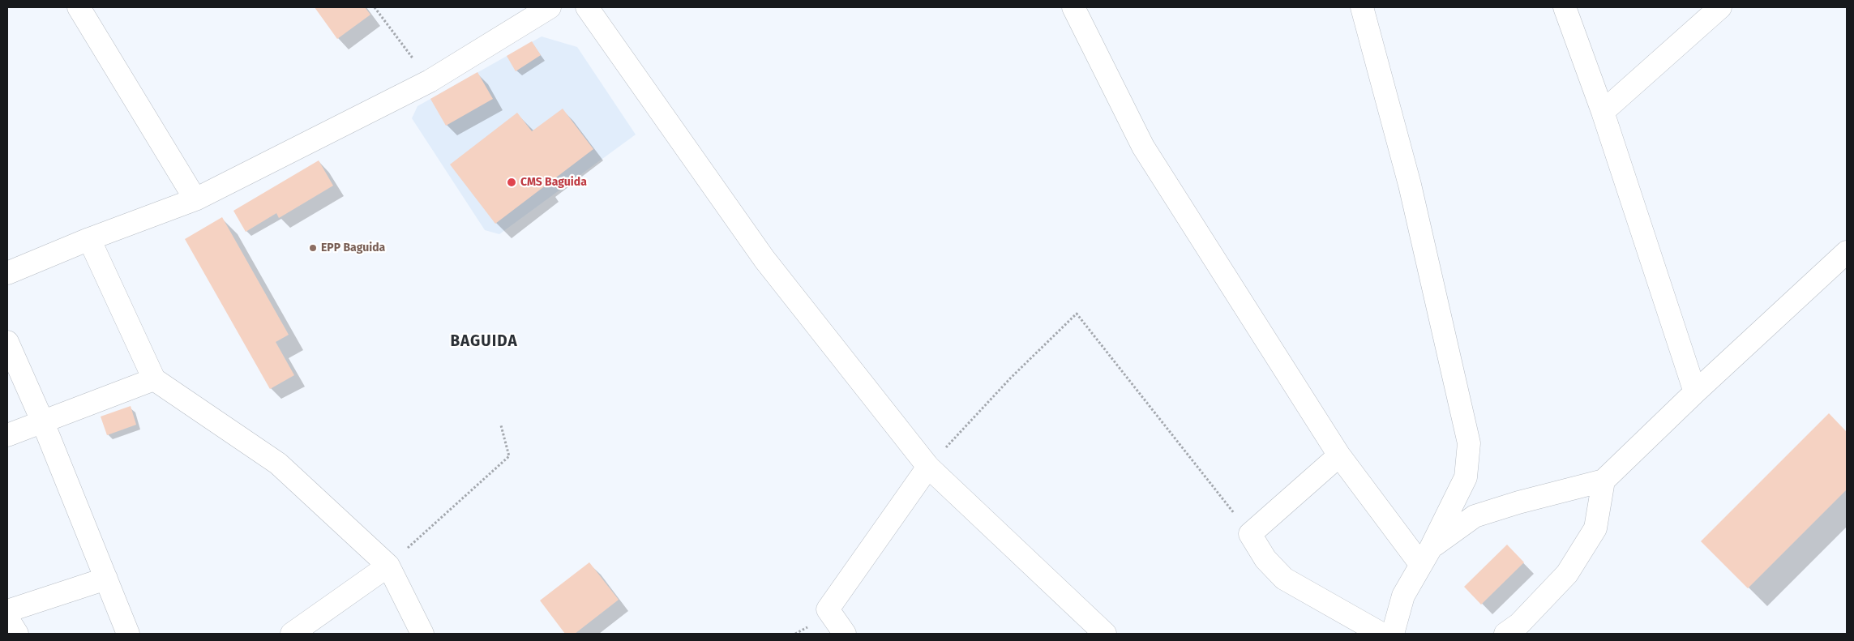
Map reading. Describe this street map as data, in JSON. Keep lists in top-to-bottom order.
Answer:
{
  "districts": ["BAGUIDA"],
  "places": ["CMS Baguida", "EPP Baguida"]
}
